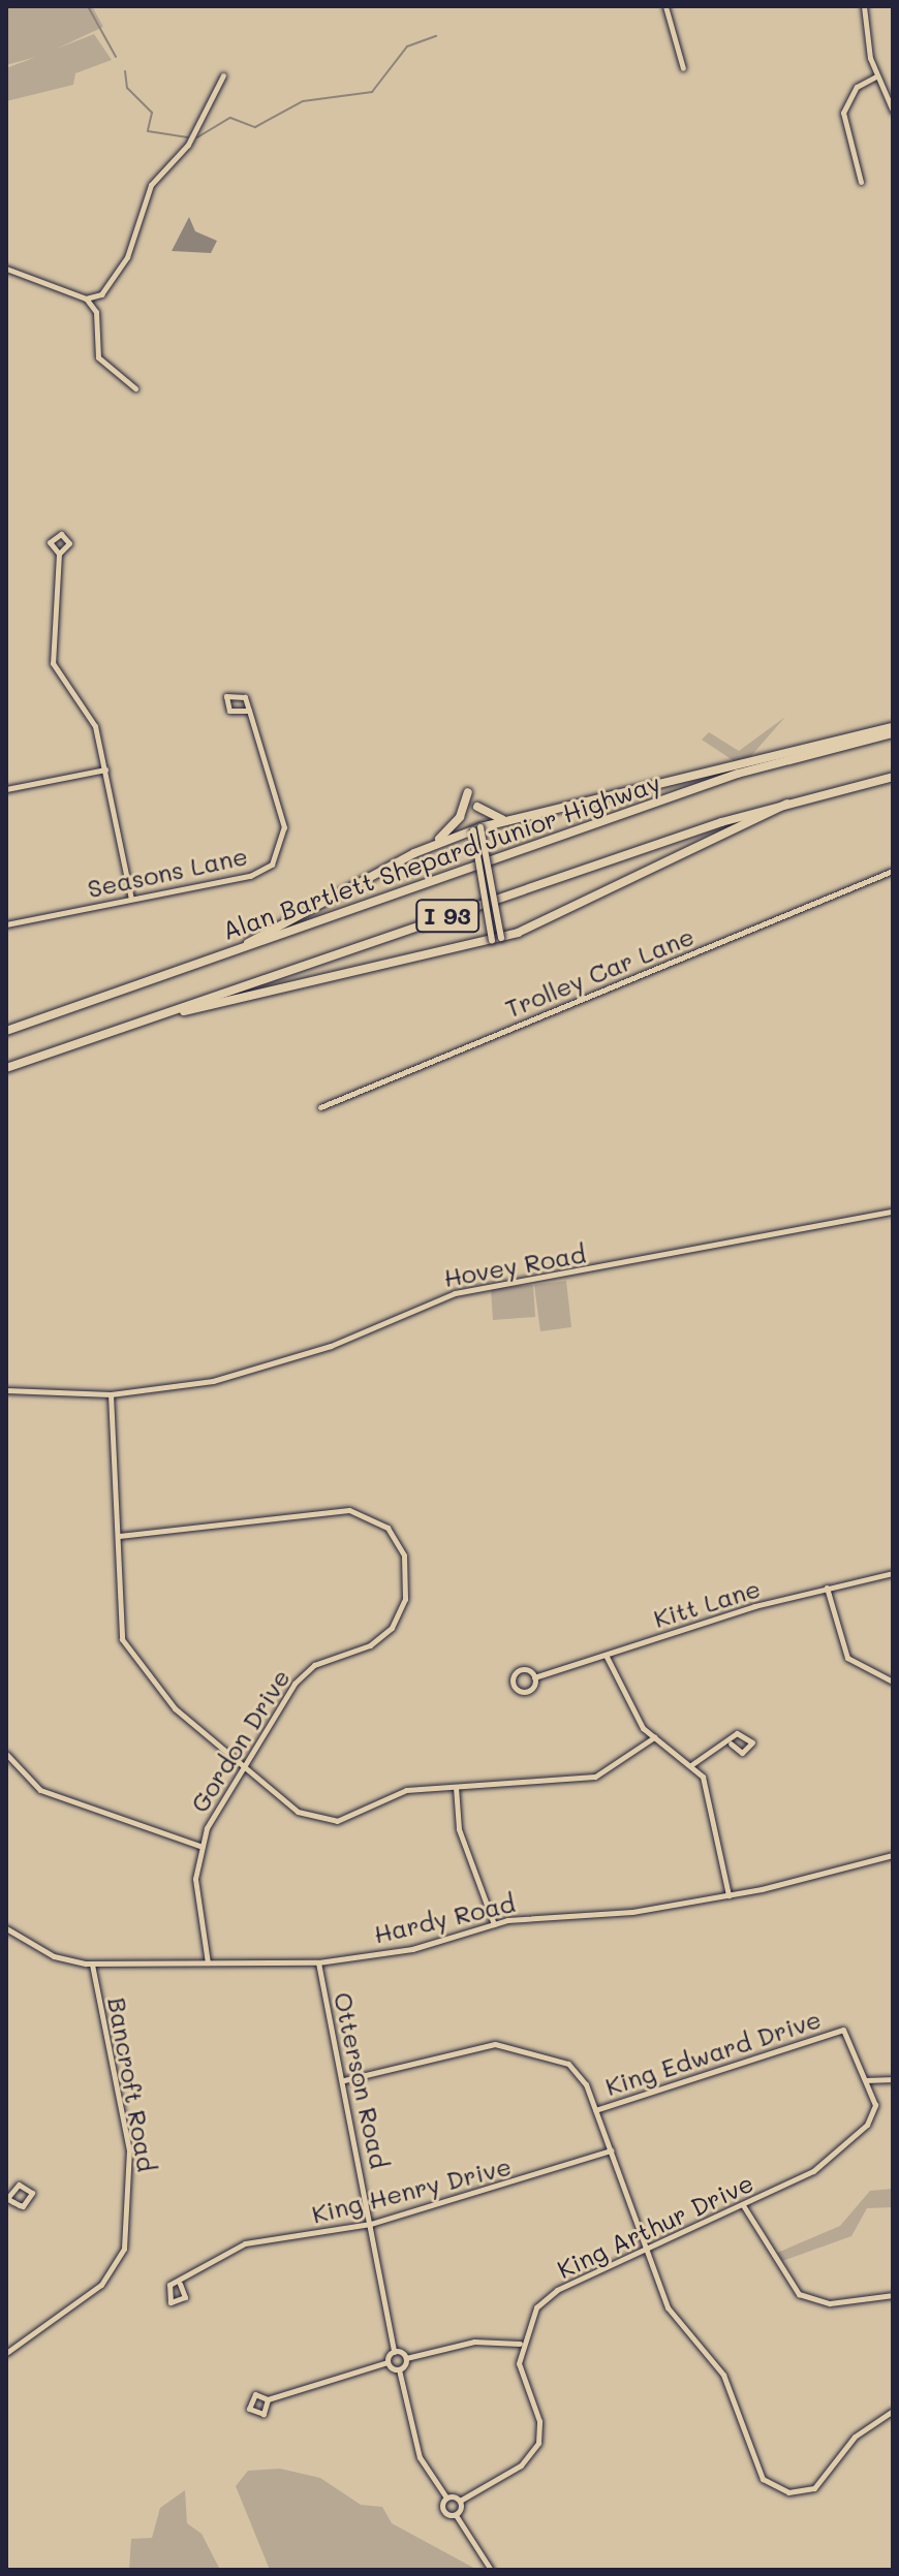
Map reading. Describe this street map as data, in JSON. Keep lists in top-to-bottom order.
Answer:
{
  "streets": {
    "highway": ["Alan Bartlett Shepard Junior Highway", "I 93"],
    "street": [
      "Seasons Lane",
      "Trolley Car Lane",
      "Hovey Road",
      "Kitt Lane",
      "Gordon Drive",
      "Hardy Road",
      "King Edward Drive",
      "Otterson Road",
      "Bancroft Road",
      "King Henry Drive",
      "King Arthur Drive"
    ]
  },
  "crossings": [
    ["Gordon Drive", "Hardy Road"],
    ["Hardy Road", "Otterson Road"],
    ["Hardy Road", "Bancroft Road"],
    ["King Edward Drive", "King Arthur Drive"],
    ["Otterson Road", "King Henry Drive"]
  ]
}
